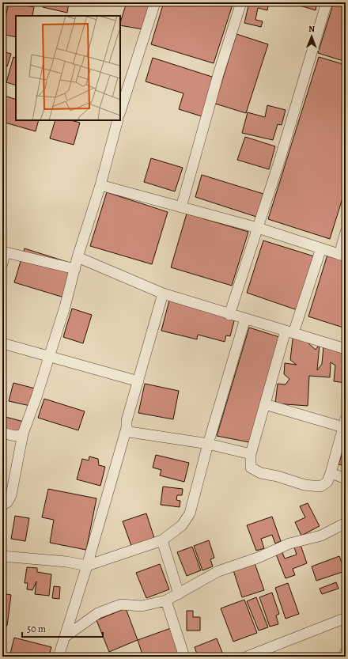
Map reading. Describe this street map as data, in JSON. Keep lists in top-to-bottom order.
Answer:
{
  "scale_bar": "50 m",
  "north": "top"
}
